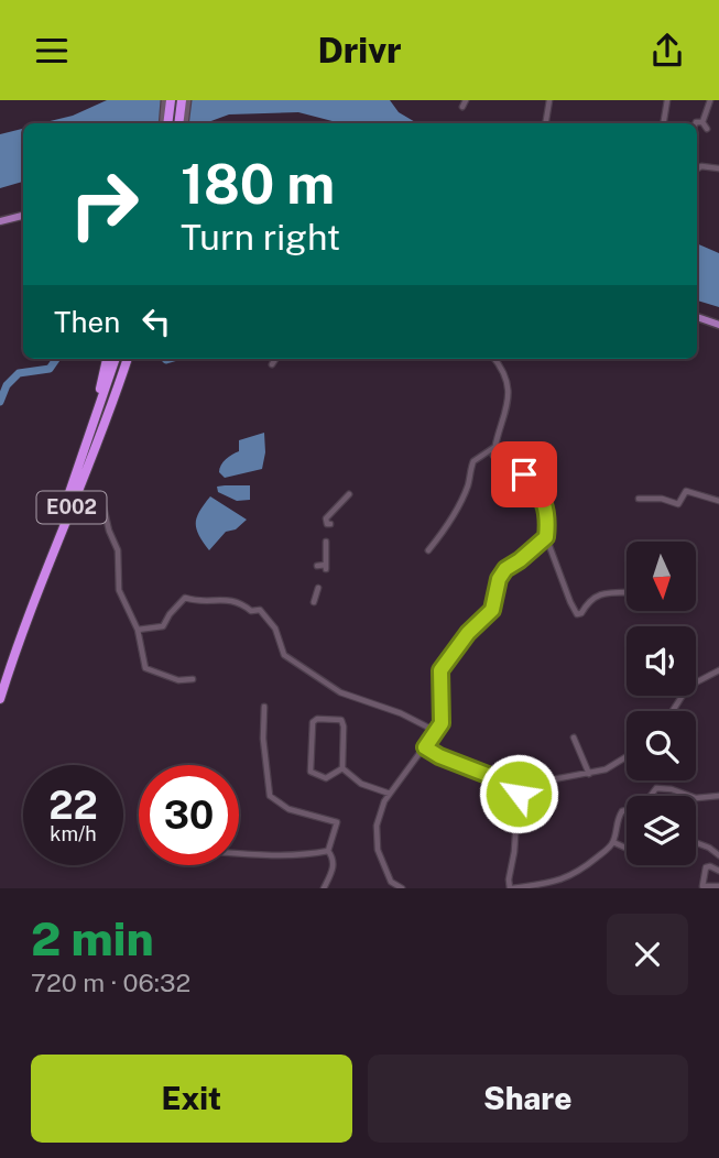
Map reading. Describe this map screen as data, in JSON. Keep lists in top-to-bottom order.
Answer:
{
  "streets": {
    "highway": ["E002"]
  },
  "north": "bottom",
  "page": {
    "header": "Drivr",
    "turn": ["180 m", "Turn right"],
    "then": "Then",
    "speed": "22 km/h",
    "limit": "30",
    "heading": ["2 min", "720 m · 06:32"],
    "buttons": ["Exit", "Share"]
  }
}
